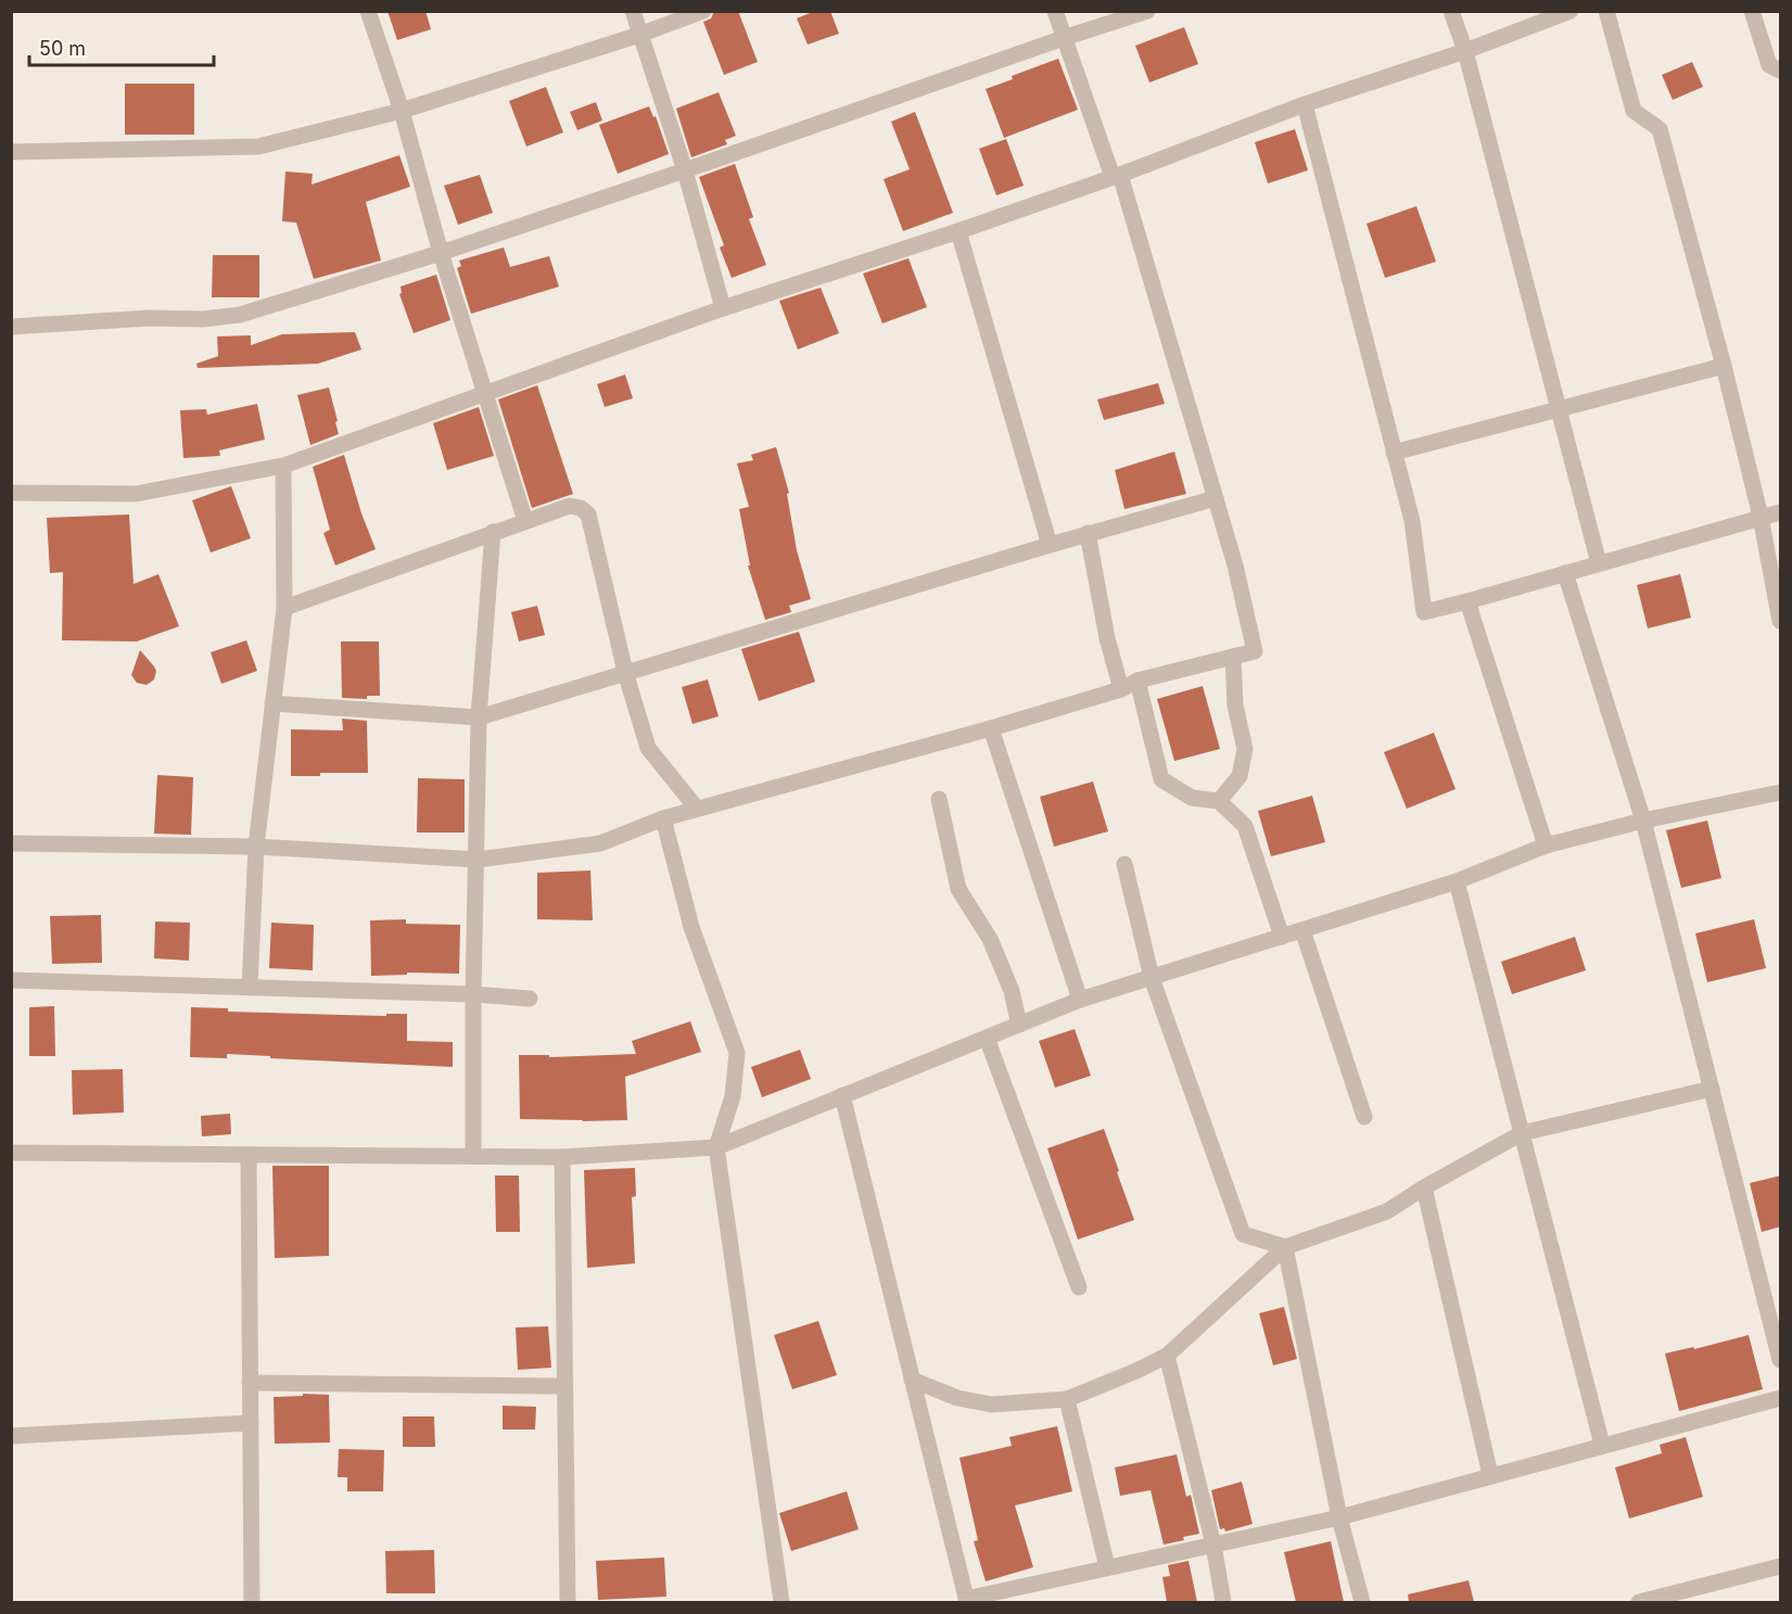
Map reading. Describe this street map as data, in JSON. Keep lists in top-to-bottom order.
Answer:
{
  "scale_bar": "50 m"
}
